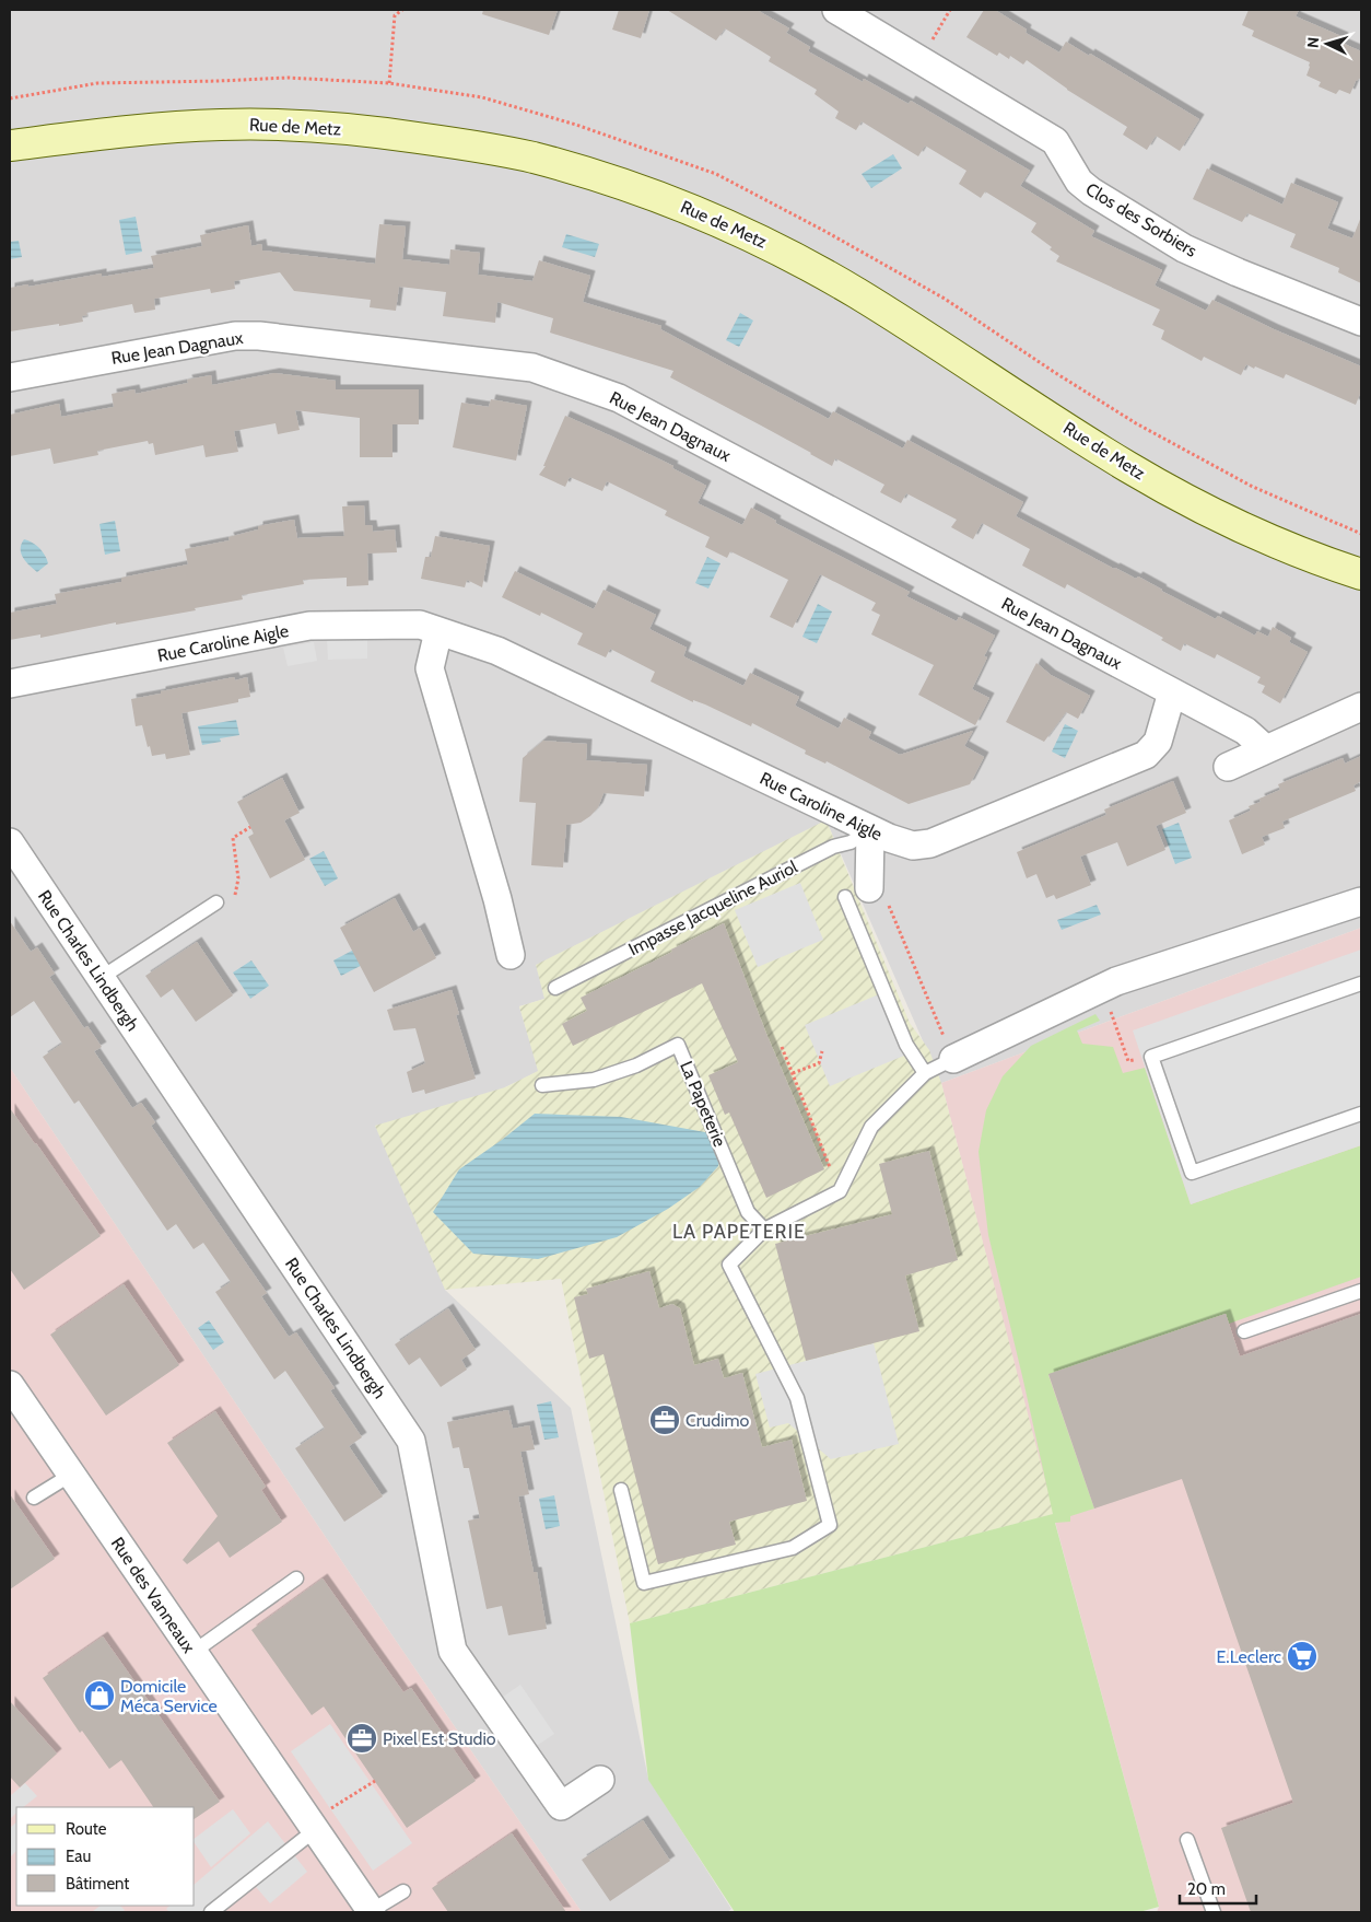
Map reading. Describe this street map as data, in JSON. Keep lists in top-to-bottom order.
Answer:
{
  "streets": {
    "main road": ["Rue de Metz"],
    "street": [
      "Clos des Sorbiers",
      "Rue Jean Dagnaux",
      "Rue Caroline Aigle",
      "Rue Charles Lindbergh",
      "Rue des Vanneaux"
    ],
    "lane": ["Impasse Jacqueline Auriol", "La Papeterie"]
  },
  "crossings": [
    ["Rue Jean Dagnaux", "Rue Caroline Aigle"],
    ["Rue Caroline Aigle", "Impasse Jacqueline Auriol"]
  ],
  "districts": ["LA PAPETERIE"],
  "places": {
    "office": ["Crudimo", "Pixel Est Studio"],
    "supermarket": ["E.Leclerc"],
    "shop": ["Domicile Méca Service"]
  },
  "legend": ["Route", "Eau", "Bâtiment"],
  "scale_bar": "20 m",
  "north": "left"
}
